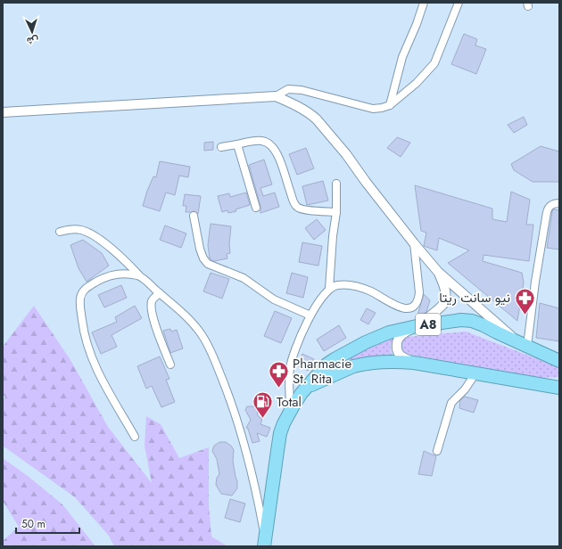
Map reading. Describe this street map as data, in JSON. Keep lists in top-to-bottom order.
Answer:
{
  "streets": {
    "highway": ["A8"]
  },
  "places": {
    "pharmacy": ["نيو سانت ريتا", "Pharmacie St. Rita"],
    "fuel station": ["Total"]
  },
  "scale_bar": "50 m",
  "north": "bottom"
}
